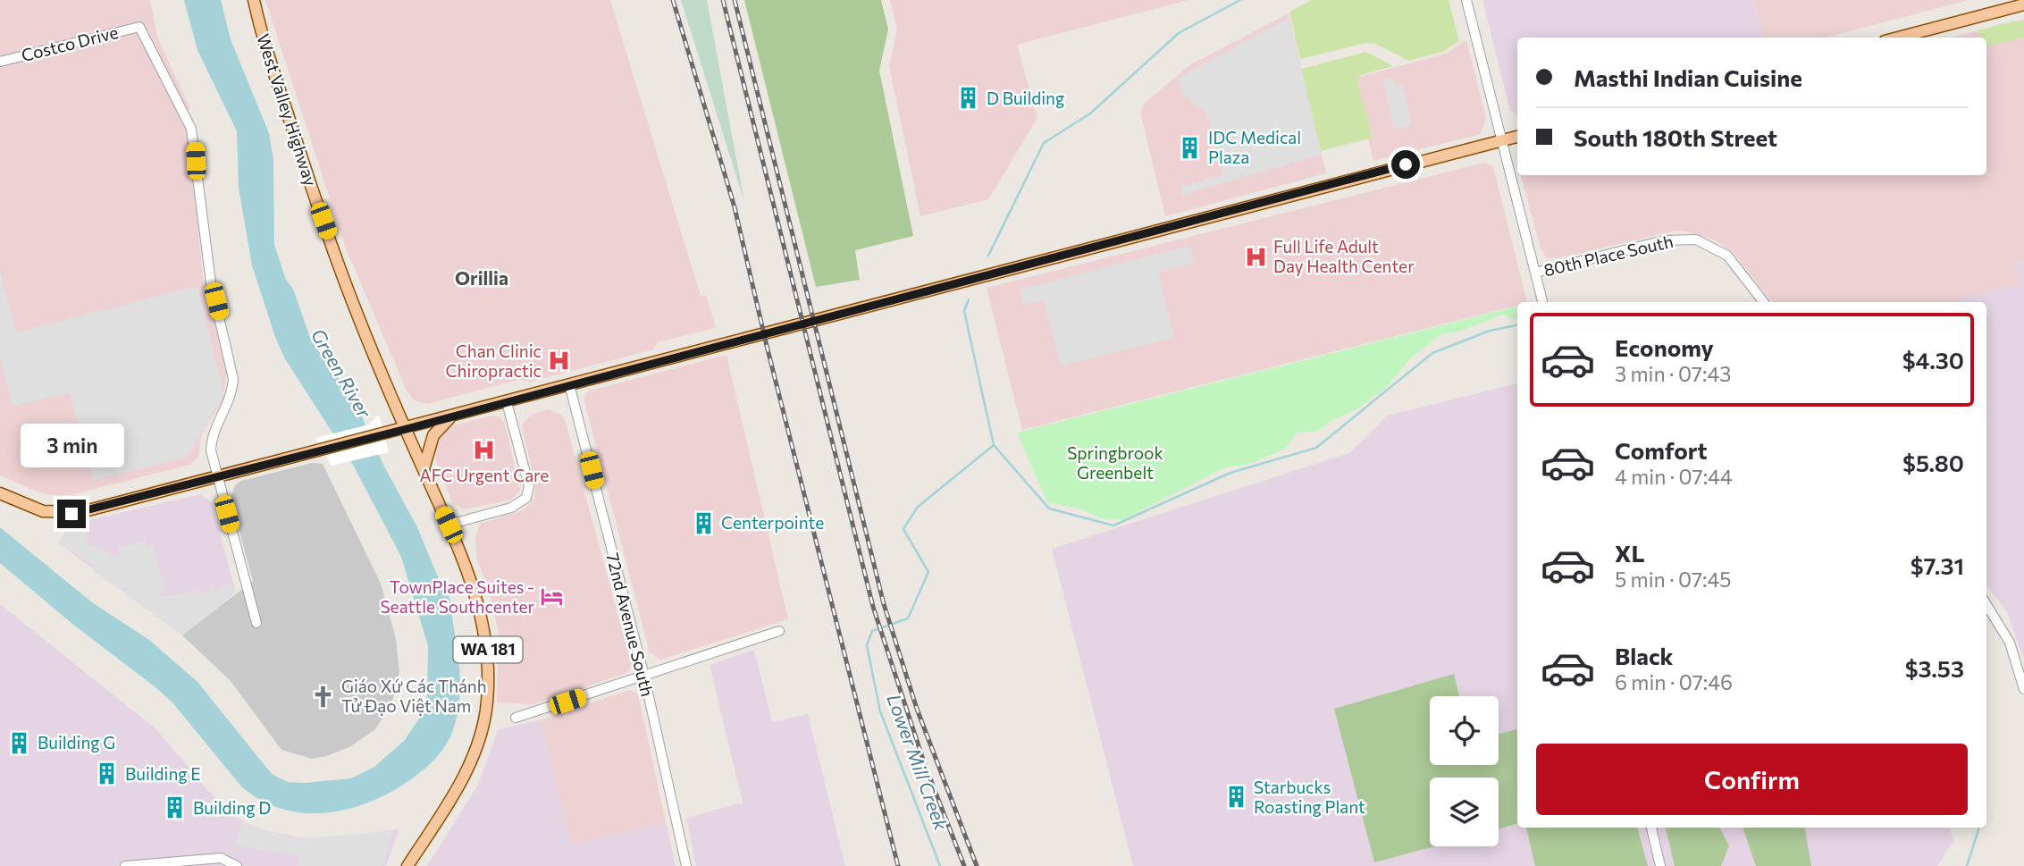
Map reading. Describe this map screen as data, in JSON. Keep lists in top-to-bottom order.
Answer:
{
  "streets": {
    "main road": ["West Valley Highway", "WA 181"],
    "street": ["Costco Drive", "80th Place South", "72nd Avenue South"]
  },
  "crossings": [
    ["West Valley Highway", "WA 181"]
  ],
  "districts": ["Orillia"],
  "water": ["Green River", "Lower Mill Creek"],
  "parks": ["Springbrook Greenbelt"],
  "places": {
    "building": [
      "D Building",
      "IDC Medical Plaza",
      "Centerpointe",
      "Building G",
      "Building E",
      "Starbucks Roasting Plant",
      "Building D"
    ],
    "hospital": ["Full Life Adult Day Health Center", "Chan Clinic Chiropractic", "AFC Urgent Care"],
    "hotel": ["TownPlace Suites - Seattle Southcenter"],
    "church": ["Giáo Xứ Các Thánh Tử Đạo Việt Nam"]
  },
  "page": {
    "banner": ["Masthi Indian Cuisine", "South 180th Street"],
    "list": [
      {
        "name": "Economy",
        "note": "3 min · 07:43",
        "value": "$4.30"
      },
      {
        "name": "Comfort",
        "note": "4 min · 07:44",
        "value": "$5.80"
      },
      {
        "name": "XL",
        "note": "5 min · 07:45",
        "value": "$7.31"
      },
      {
        "name": "Black",
        "note": "6 min · 07:46",
        "value": "$3.53"
      }
    ],
    "bubble": "3 min",
    "buttons": "Confirm"
  }
}
